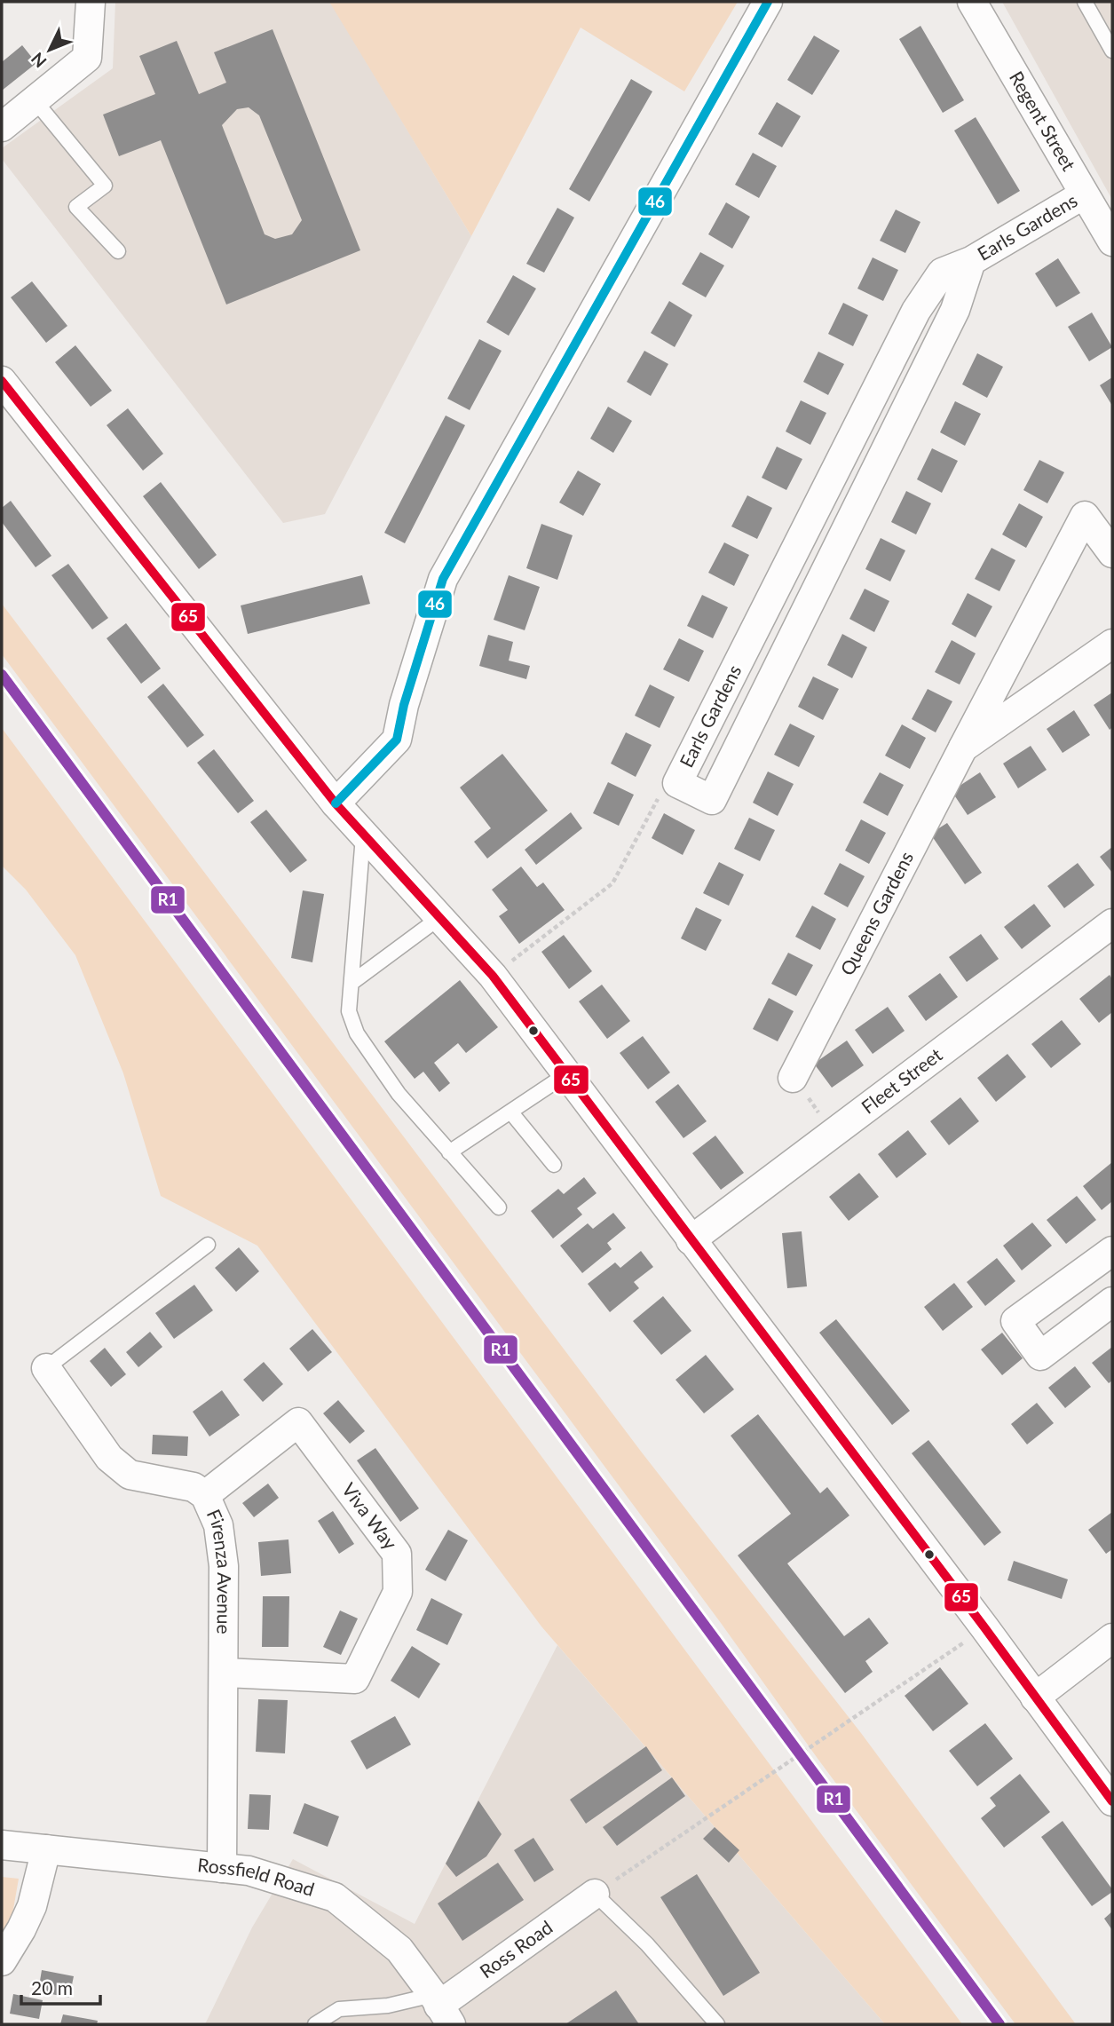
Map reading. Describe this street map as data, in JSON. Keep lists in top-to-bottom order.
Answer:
{
  "streets": {
    "street": [
      "Regent Street",
      "Earls Gardens",
      "Queens Gardens",
      "Fleet Street",
      "Viva Way",
      "Firenza Avenue",
      "Rossfield Road",
      "Ross Road"
    ]
  },
  "crossings": [
    ["Regent Street", "Earls Gardens"],
    ["Viva Way", "Firenza Avenue"],
    ["Firenza Avenue", "Rossfield Road"],
    ["Rossfield Road", "Ross Road"]
  ],
  "lines": ["transit line 46", "transit line 65", "transit line R1"],
  "scale_bar": "20 m",
  "north": "bottom left"
}
